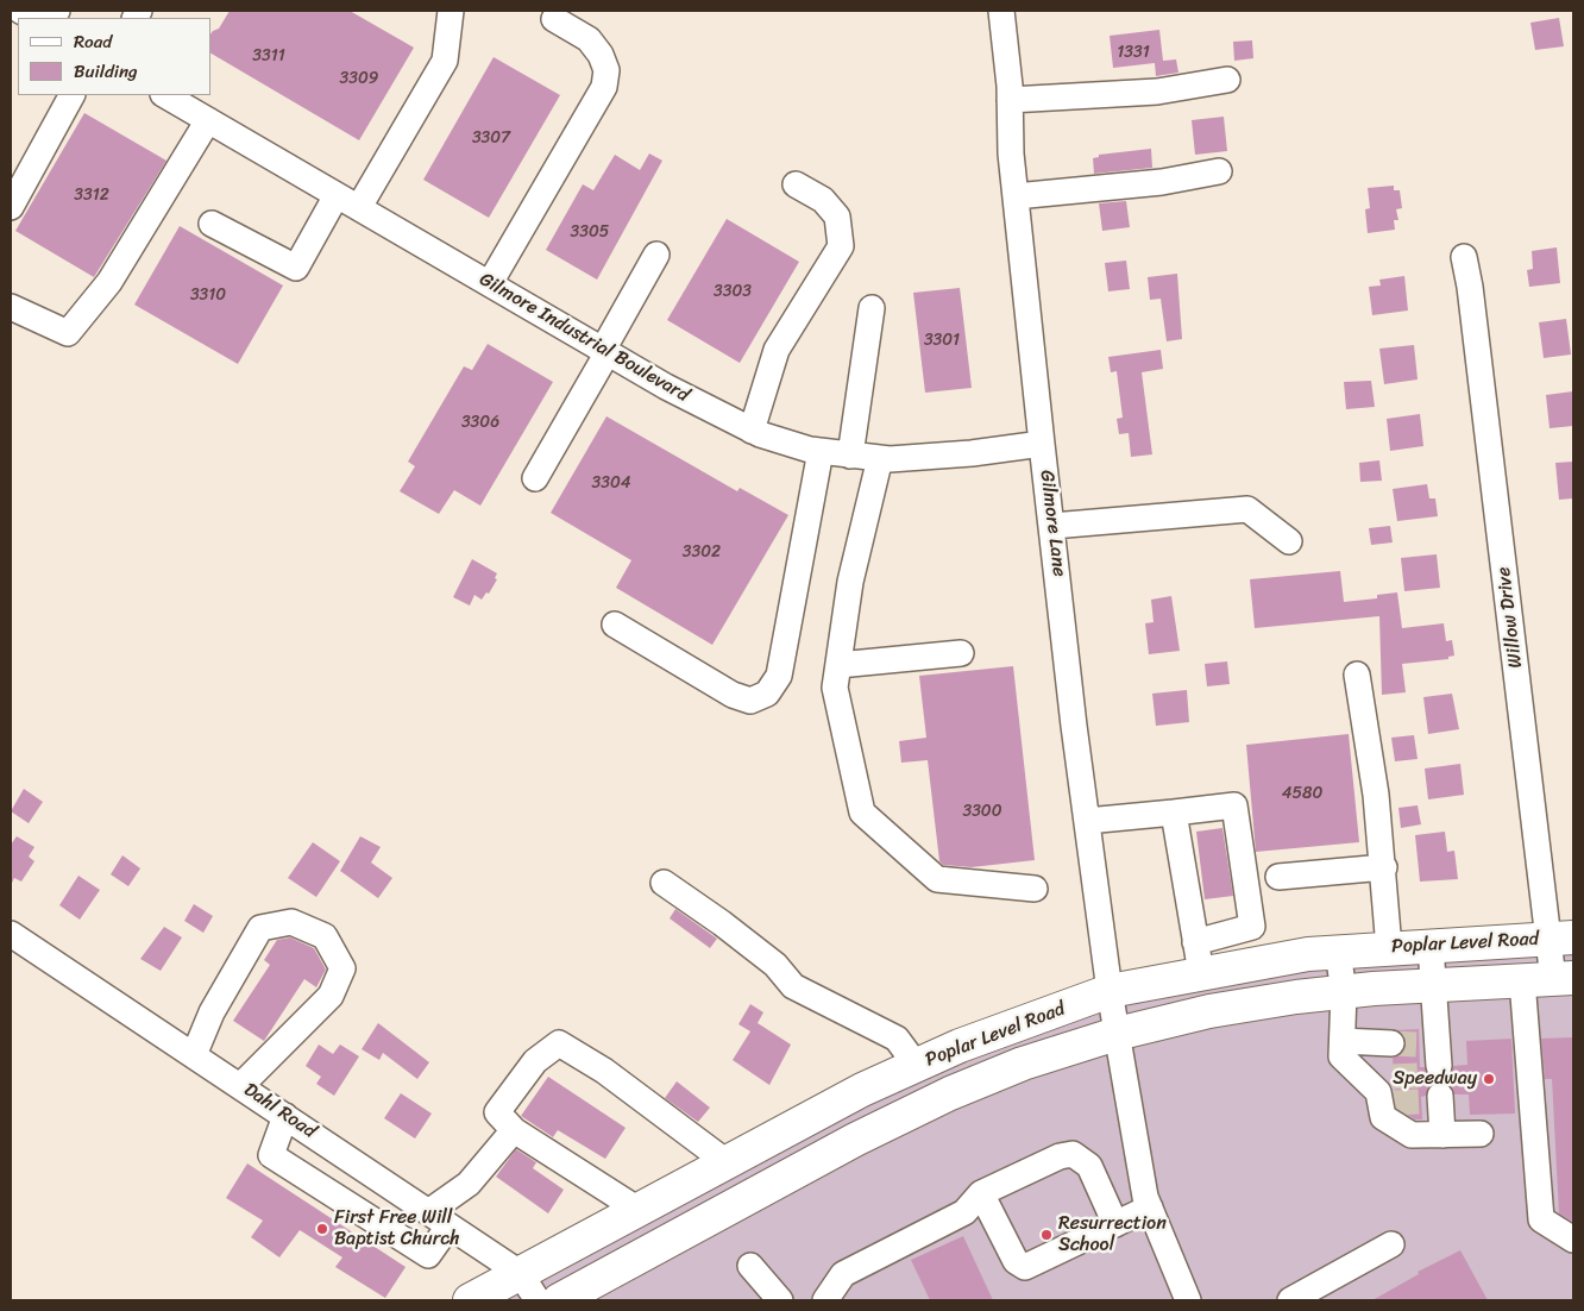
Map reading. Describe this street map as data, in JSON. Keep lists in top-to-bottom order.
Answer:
{
  "streets": {
    "main road": ["Poplar Level Road"],
    "street": [
      "Gilmore Industrial Boulevard",
      "Gilmore Lane",
      "Willow Drive",
      "Dahl Road"
    ]
  },
  "crossings": [
    ["Gilmore Industrial Boulevard", "Gilmore Lane"],
    ["Gilmore Lane", "Poplar Level Road"],
    ["Willow Drive", "Poplar Level Road"],
    ["Poplar Level Road", "Dahl Road"]
  ],
  "places": ["Speedway", "First Free Will Baptist Church", "Resurrection School"],
  "house_numbers": [
    "1331",
    "3311",
    "3309",
    "3307",
    "3312",
    "3305",
    "3303",
    "3310",
    "3301",
    "3306",
    "3304",
    "3302",
    "4580",
    "3300"
  ],
  "legend": ["Road", "Building"]
}
